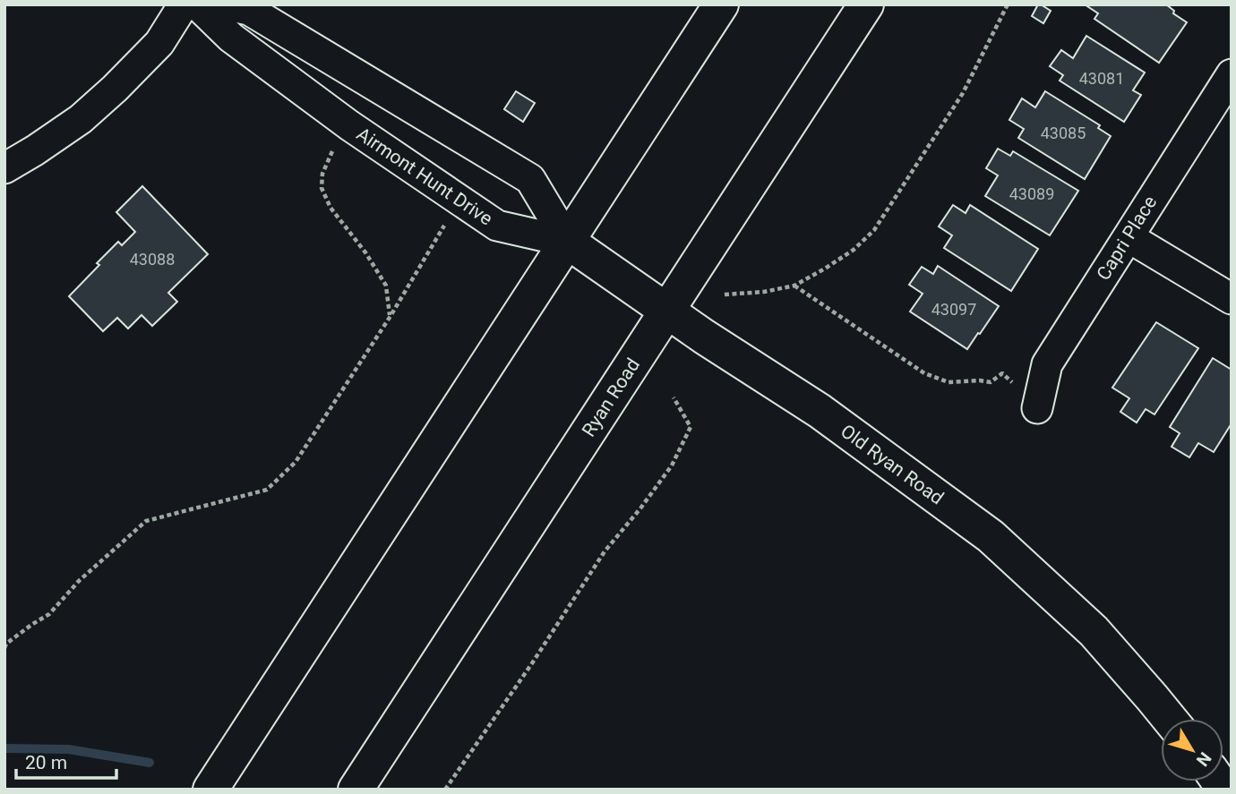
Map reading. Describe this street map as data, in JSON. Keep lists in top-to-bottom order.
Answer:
{
  "streets": {
    "main road": ["Ryan Road", "Old Ryan Road"],
    "street": ["Airmont Hunt Drive", "Capri Place"]
  },
  "crossings": [
    ["Airmont Hunt Drive", "Old Ryan Road"],
    ["Ryan Road", "Old Ryan Road"]
  ],
  "house_numbers": [
    "43081",
    "43085",
    "43089",
    "43088",
    "43097"
  ],
  "scale_bar": "20 m",
  "north": "bottom right"
}
